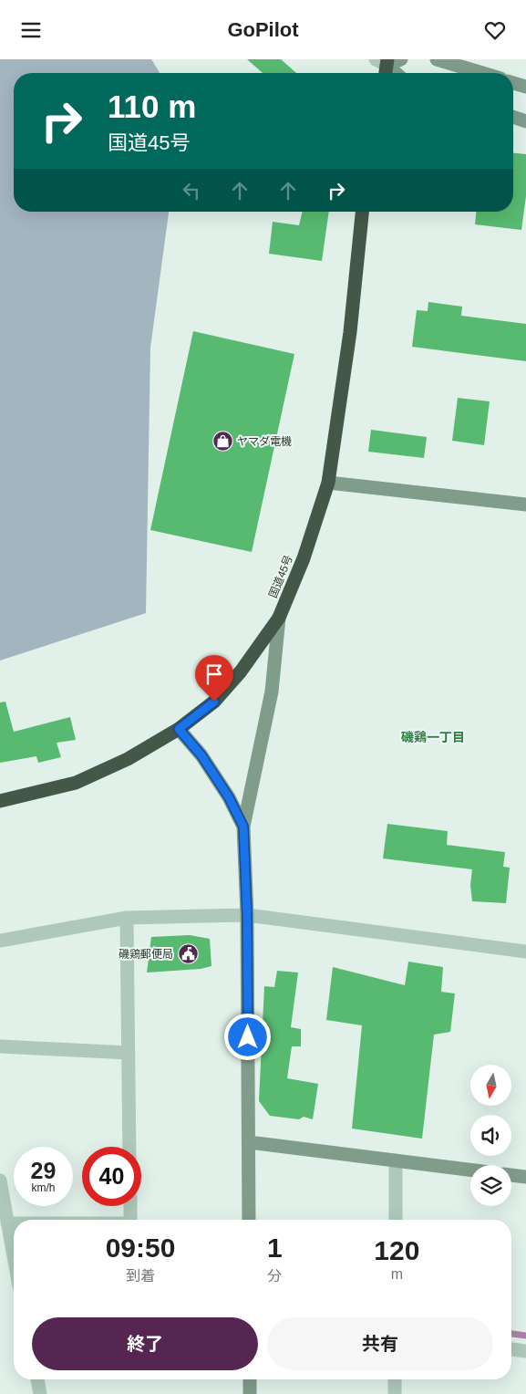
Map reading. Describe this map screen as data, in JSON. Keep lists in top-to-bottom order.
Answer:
{
  "streets": {
    "highway": ["国道45号"]
  },
  "districts": ["磯鶏一丁目"],
  "places": {
    "shop": ["ヤマダ電機"],
    "public building": ["磯鶏郵便局"]
  },
  "north": "bottom",
  "page": {
    "header": "GoPilot",
    "turn": ["110 m", "国道45号"],
    "speed": "29 km/h",
    "limit": "40",
    "eta": [
      "09:50",
      "到着",
      "1",
      "分",
      "120",
      "m"
    ],
    "buttons": ["終了", "共有"]
  }
}
